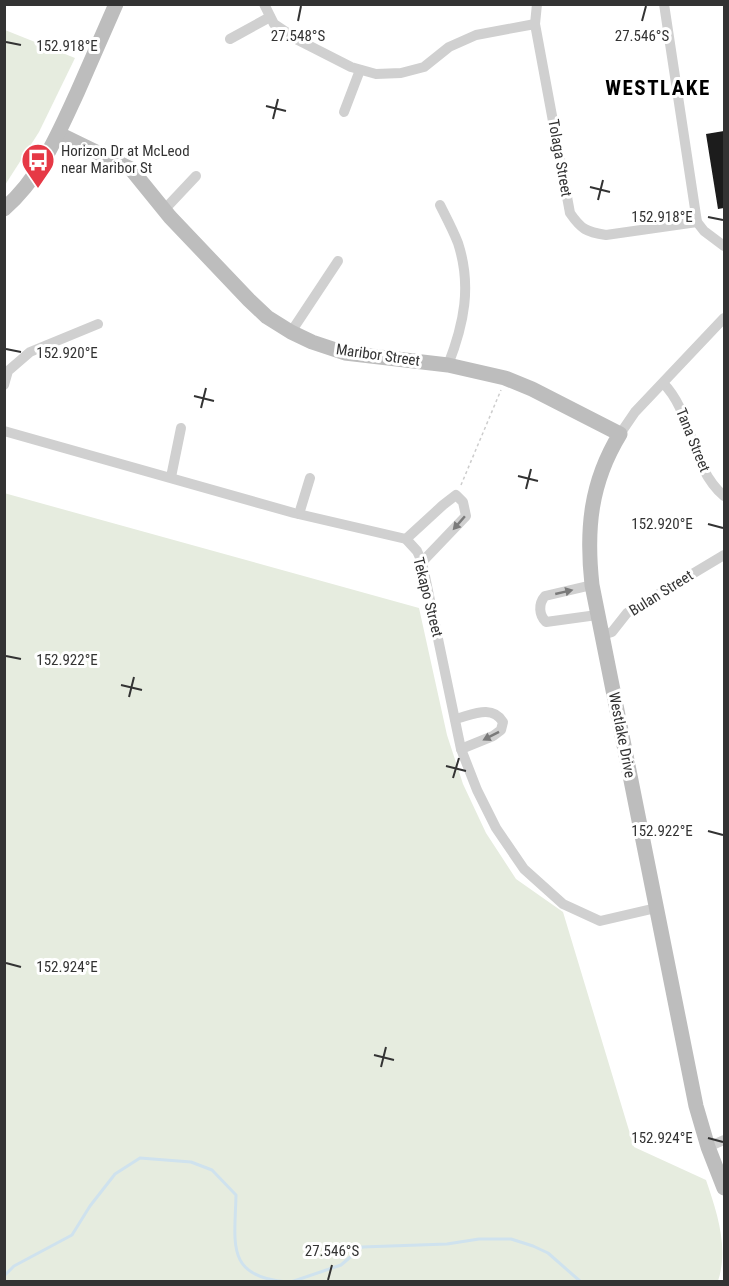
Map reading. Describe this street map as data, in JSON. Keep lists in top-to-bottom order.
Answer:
{
  "streets": {
    "street": [
      "Tolaga Street",
      "Maribor Street",
      "Tana Street",
      "Bulan Street",
      "Tekapo Street",
      "Westlake Drive"
    ]
  },
  "crossings": [
    ["Maribor Street", "Westlake Drive"],
    ["Tana Street", "Westlake Drive"],
    ["Bulan Street", "Westlake Drive"],
    ["Tekapo Street", "Westlake Drive"]
  ],
  "districts": ["WESTLAKE"],
  "places": {
    "bus stop": ["Horizon Dr at McLeod near Maribor St"]
  },
  "coordinates": [
    "27.548°S",
    "27.546°S",
    "152.918°E",
    "152.920°E",
    "152.922°E",
    "152.924°E"
  ]
}
